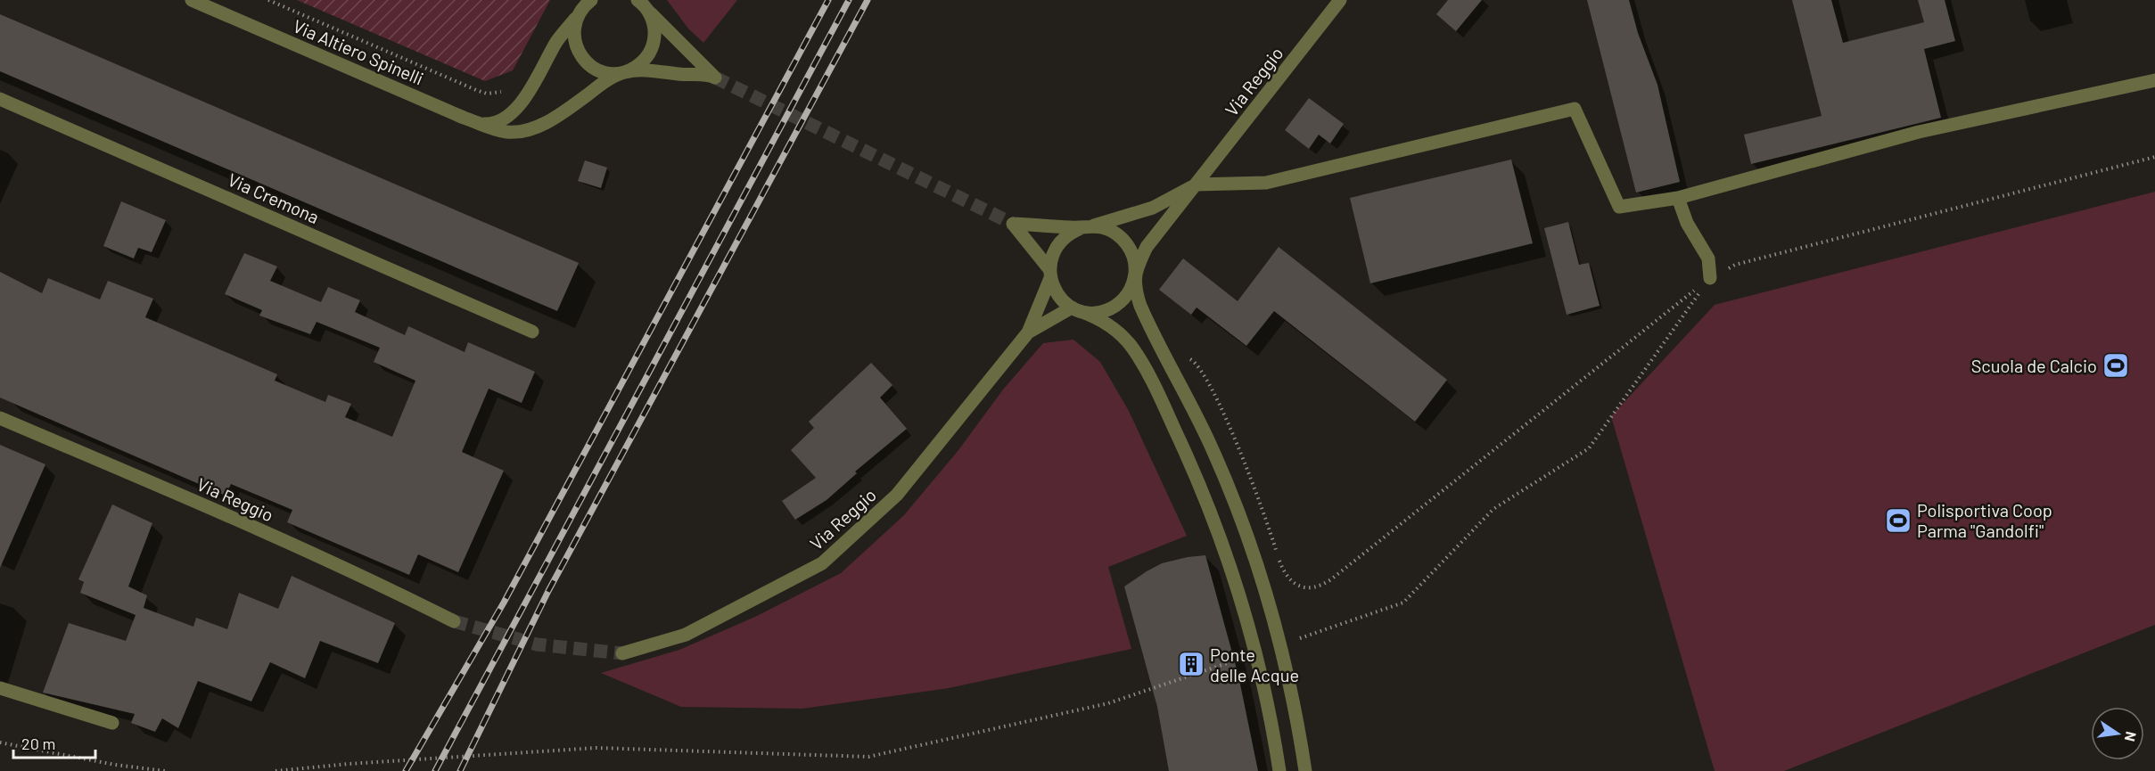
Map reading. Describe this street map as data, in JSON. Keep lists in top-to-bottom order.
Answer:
{
  "streets": {
    "street": ["Via Altiero Spinelli", "Via Reggio", "Via Cremona"]
  },
  "places": {
    "sports": ["Scuola de Calcio", "Polisportiva Coop Parma \"Gandolfi\""],
    "building": ["Ponte delle Acque"]
  },
  "scale_bar": "20 m",
  "north": "right"
}
